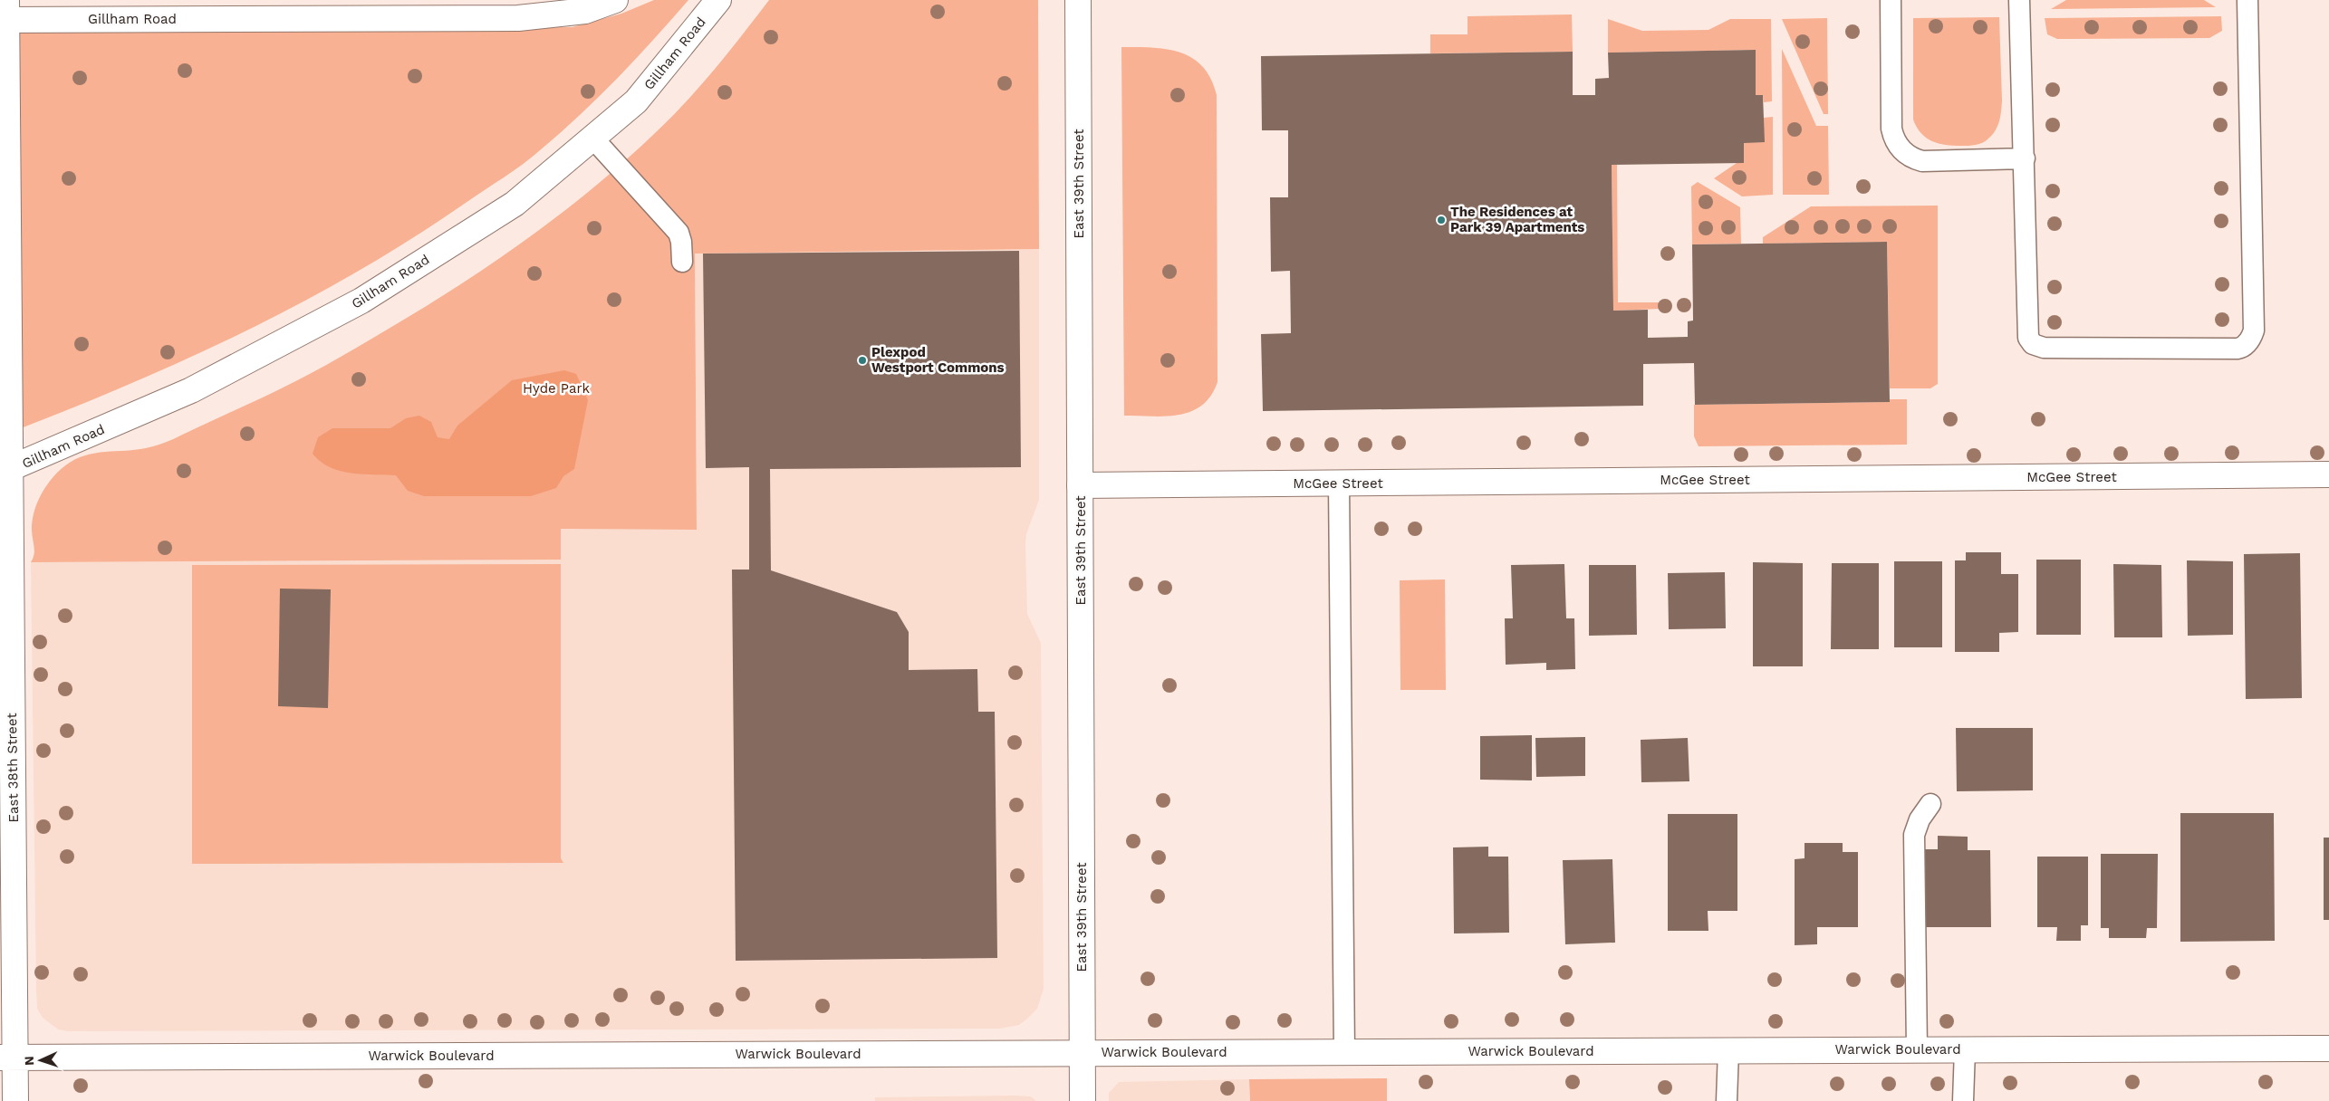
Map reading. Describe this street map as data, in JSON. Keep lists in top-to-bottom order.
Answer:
{
  "streets": {
    "street": [
      "Gillham Road",
      "East 39th Street",
      "McGee Street",
      "East 38th Street",
      "Warwick Boulevard"
    ]
  },
  "crossings": [
    ["Gillham Road", "East 38th Street"],
    ["East 39th Street", "McGee Street"],
    ["East 39th Street", "Warwick Boulevard"],
    ["East 38th Street", "Warwick Boulevard"]
  ],
  "parks": ["Hyde Park"],
  "places": ["The Residences at Park 39 Apartments", "Plexpod Westport Commons"],
  "north": "left"
}
